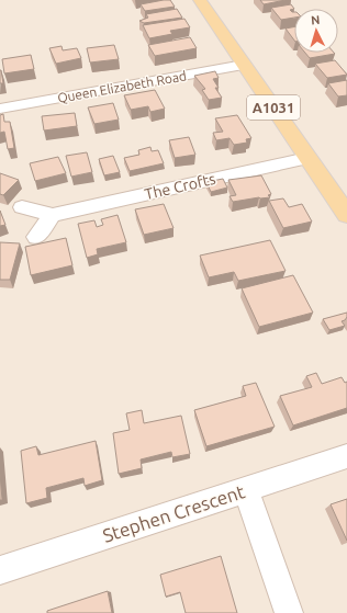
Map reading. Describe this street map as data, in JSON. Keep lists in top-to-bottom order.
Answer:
{
  "streets": {
    "main road": ["A1031"],
    "street": ["Queen Elizabeth Road", "The Crofts", "Stephen Crescent"]
  },
  "crossings": [
    ["Queen Elizabeth Road", "A1031"],
    ["A1031", "The Crofts"]
  ],
  "north": "top"
}
